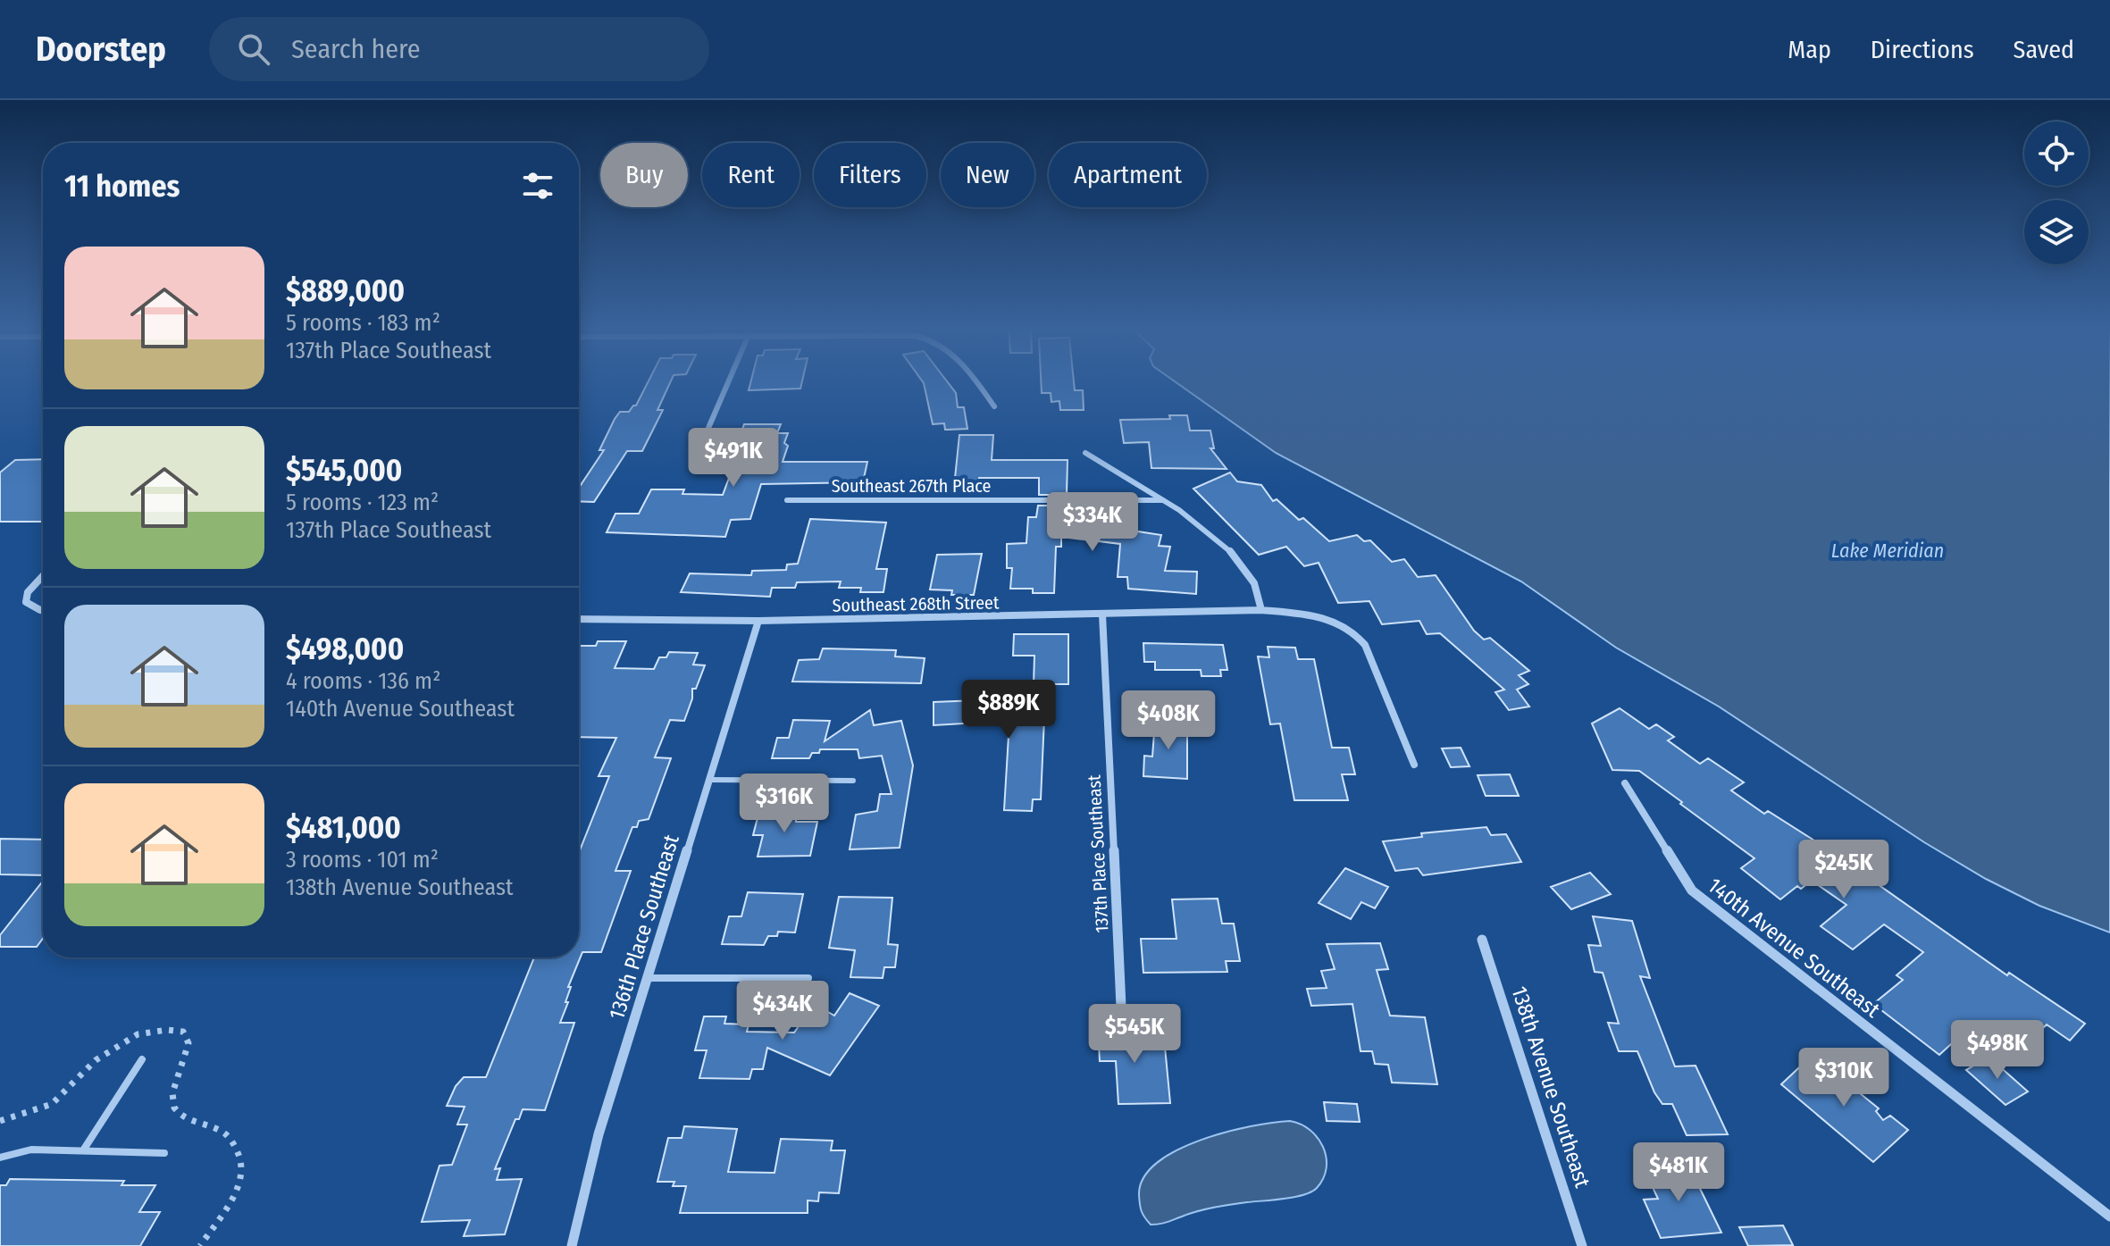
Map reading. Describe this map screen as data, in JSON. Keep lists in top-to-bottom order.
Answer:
{
  "streets": {
    "street": [
      "Southeast 267th Place",
      "Southeast 268th Street",
      "137th Place Southeast",
      "136th Place Southeast",
      "140th Avenue Southeast",
      "138th Avenue Southeast"
    ]
  },
  "crossings": [
    ["Southeast 268th Street", "137th Place Southeast"],
    ["Southeast 268th Street", "136th Place Southeast"]
  ],
  "water": ["Lake Meridian"],
  "page": {
    "header": "Doorstep",
    "search": "Search here",
    "nav": ["Map", "Directions", "Saved"],
    "chip": [
      "Buy",
      "Rent",
      "Filters",
      "New",
      "Apartment"
    ],
    "heading": "11 homes",
    "list": [
      {
        "name": "$889,000",
        "note": "5 rooms · 183 m² · 137th Place Southeast"
      },
      {
        "name": "$545,000",
        "note": "5 rooms · 123 m² · 137th Place Southeast"
      },
      {
        "name": "$498,000",
        "note": "4 rooms · 136 m² · 140th Avenue Southeast"
      },
      {
        "name": "$481,000",
        "note": "3 rooms · 101 m² · 138th Avenue Southeast"
      }
    ],
    "price": [
      "$491K",
      "$334K",
      "$889K",
      "$408K",
      "$316K",
      "$245K",
      "$434K",
      "$545K",
      "$498K",
      "$310K",
      "$481K"
    ]
  }
}
